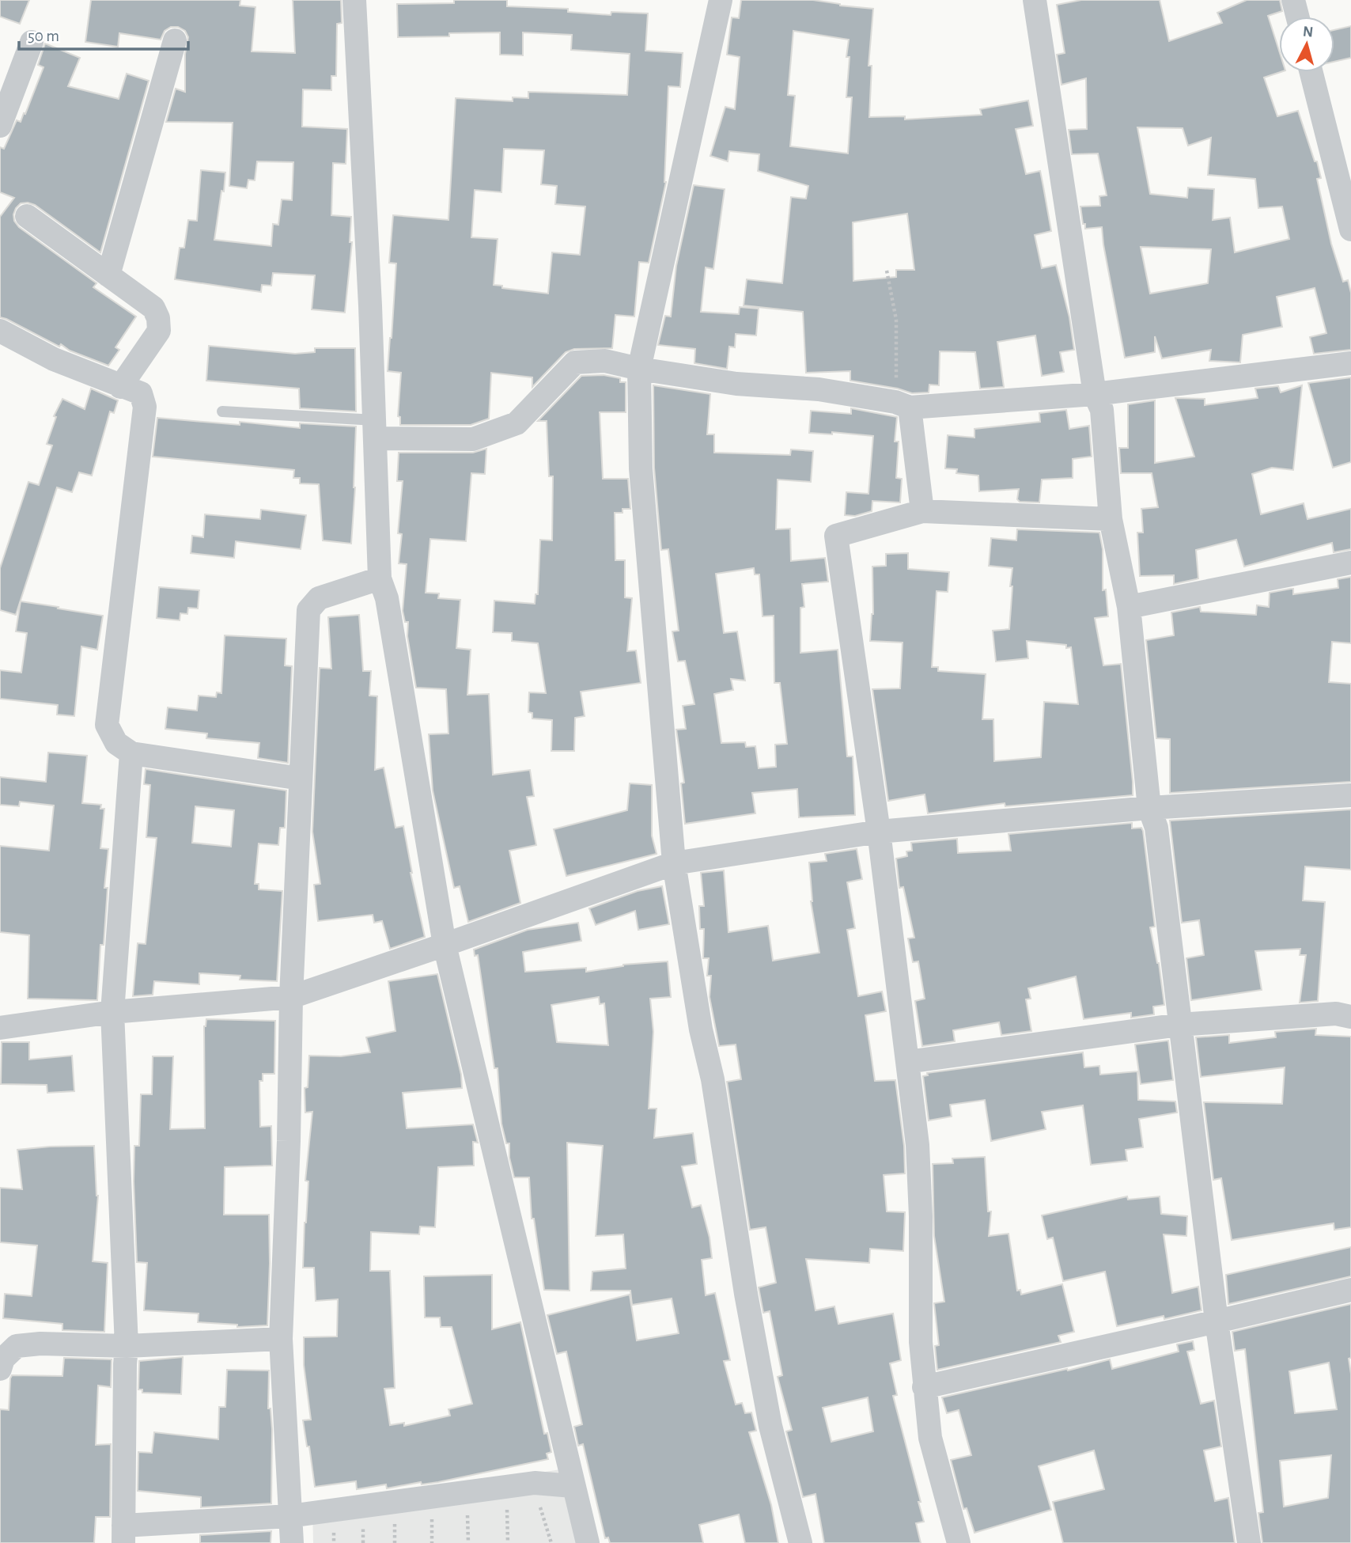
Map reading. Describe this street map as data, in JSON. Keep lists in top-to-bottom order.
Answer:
{
  "scale_bar": "50 m",
  "north": "top"
}
